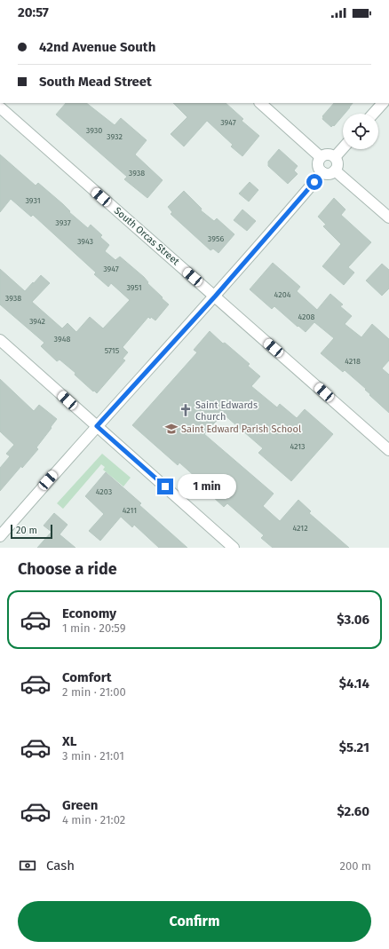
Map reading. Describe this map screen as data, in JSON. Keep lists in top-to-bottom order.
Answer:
{
  "streets": {
    "street": ["South Orcas Street"]
  },
  "places": {
    "church": ["Saint Edwards Church"],
    "school or university": ["Saint Edward Parish School"]
  },
  "house_numbers": [
    "3947",
    "3930",
    "3932",
    "3938",
    "3931",
    "3937",
    "3956",
    "3943",
    "3947",
    "3951",
    "4204",
    "3938",
    "4208",
    "3942",
    "3948",
    "5715",
    "4218",
    "4213",
    "4203",
    "4211",
    "4212"
  ],
  "scale_bar": "20 m",
  "page": {
    "status": "20:57",
    "banner": ["42nd Avenue South", "South Mead Street"],
    "bubble": "1 min",
    "scale": "20 m",
    "heading": "Choose a ride",
    "list": [
      {
        "name": "Economy",
        "note": "1 min · 20:59",
        "value": "$3.06"
      },
      {
        "name": "Comfort",
        "note": "2 min · 21:00",
        "value": "$4.14"
      },
      {
        "name": "XL",
        "note": "3 min · 21:01",
        "value": "$5.21"
      },
      {
        "name": "Green",
        "note": "4 min · 21:02",
        "value": "$2.60"
      }
    ],
    "pay": ["Cash", "200 m"],
    "buttons": "Confirm"
  }
}
